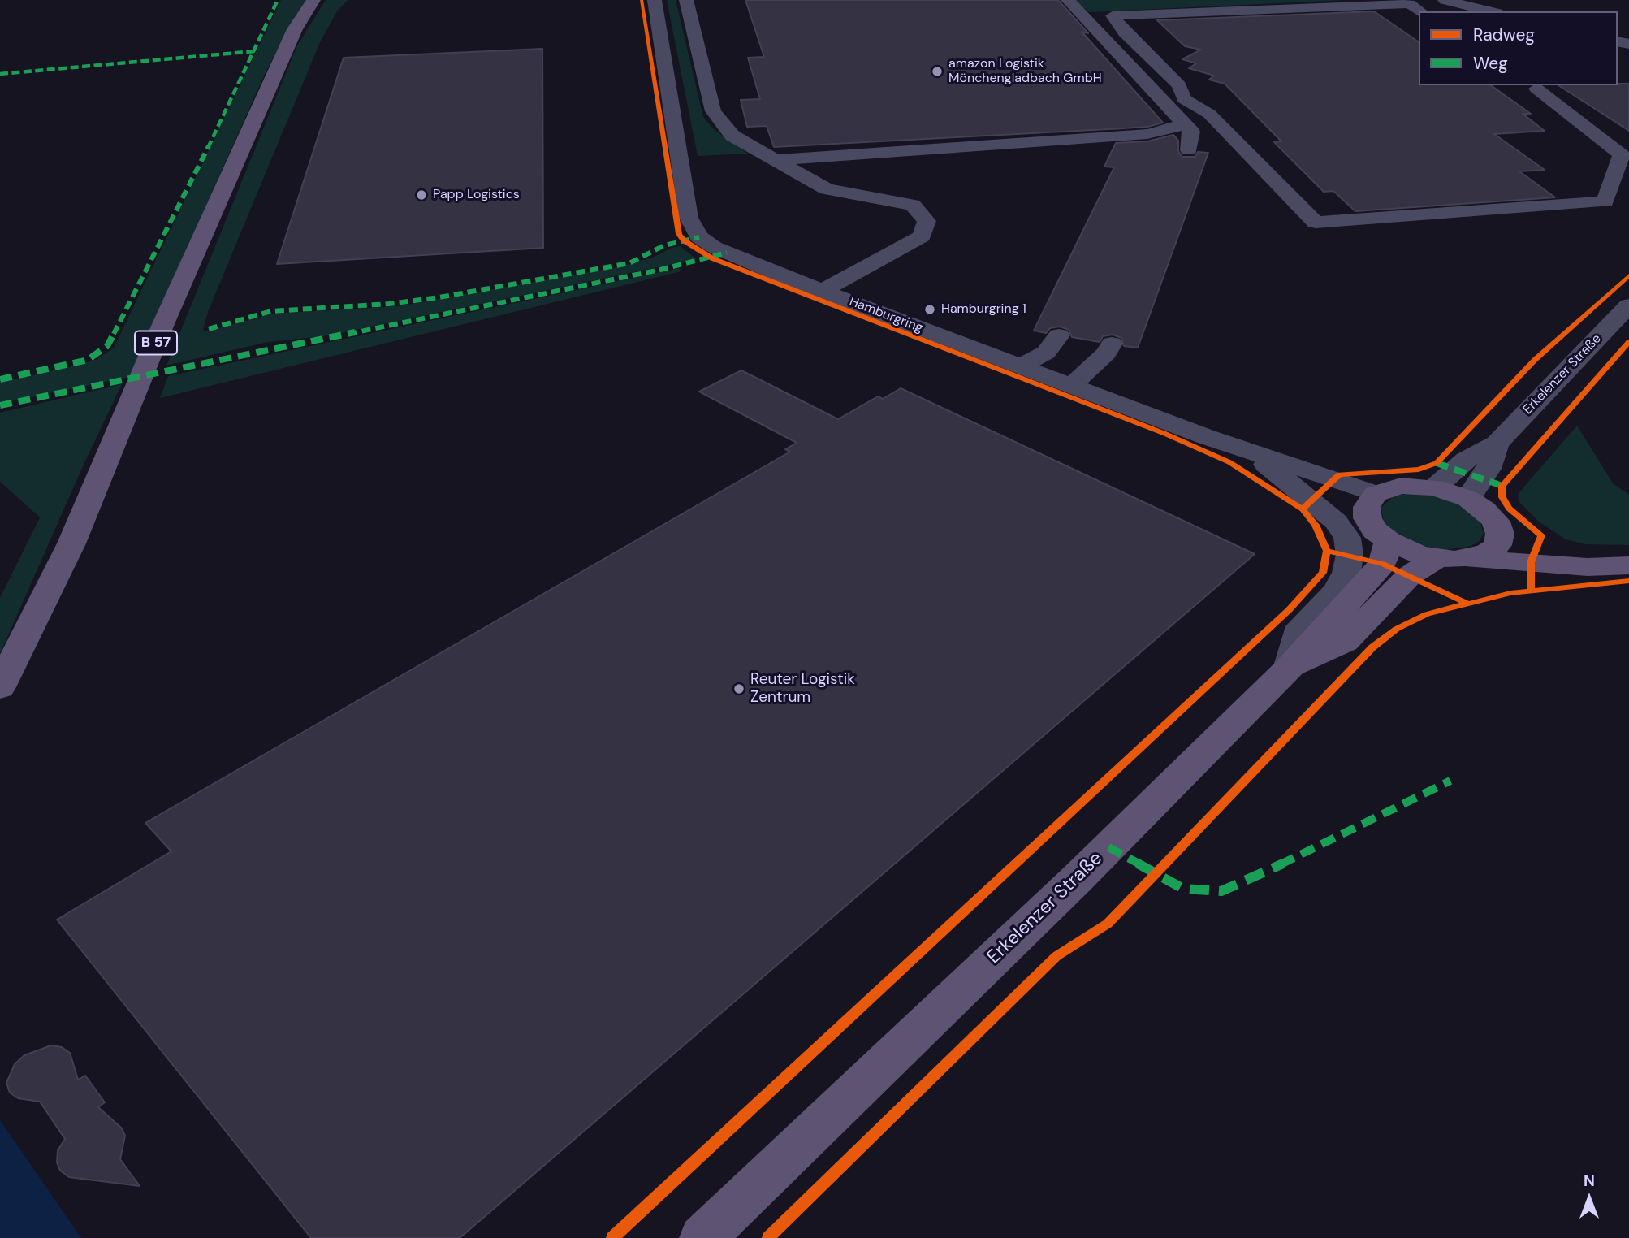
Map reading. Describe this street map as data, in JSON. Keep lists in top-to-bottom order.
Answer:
{
  "streets": {
    "main road": ["B 57", "Erkelenzer Straße"],
    "street": ["Hamburgring"]
  },
  "places": [
    "amazon Logistik Mönchengladbach GmbH",
    "Papp Logistics",
    "Hamburgring 1",
    "Reuter Logistik Zentrum"
  ],
  "legend": ["Radweg", "Weg"],
  "north": "top"
}
